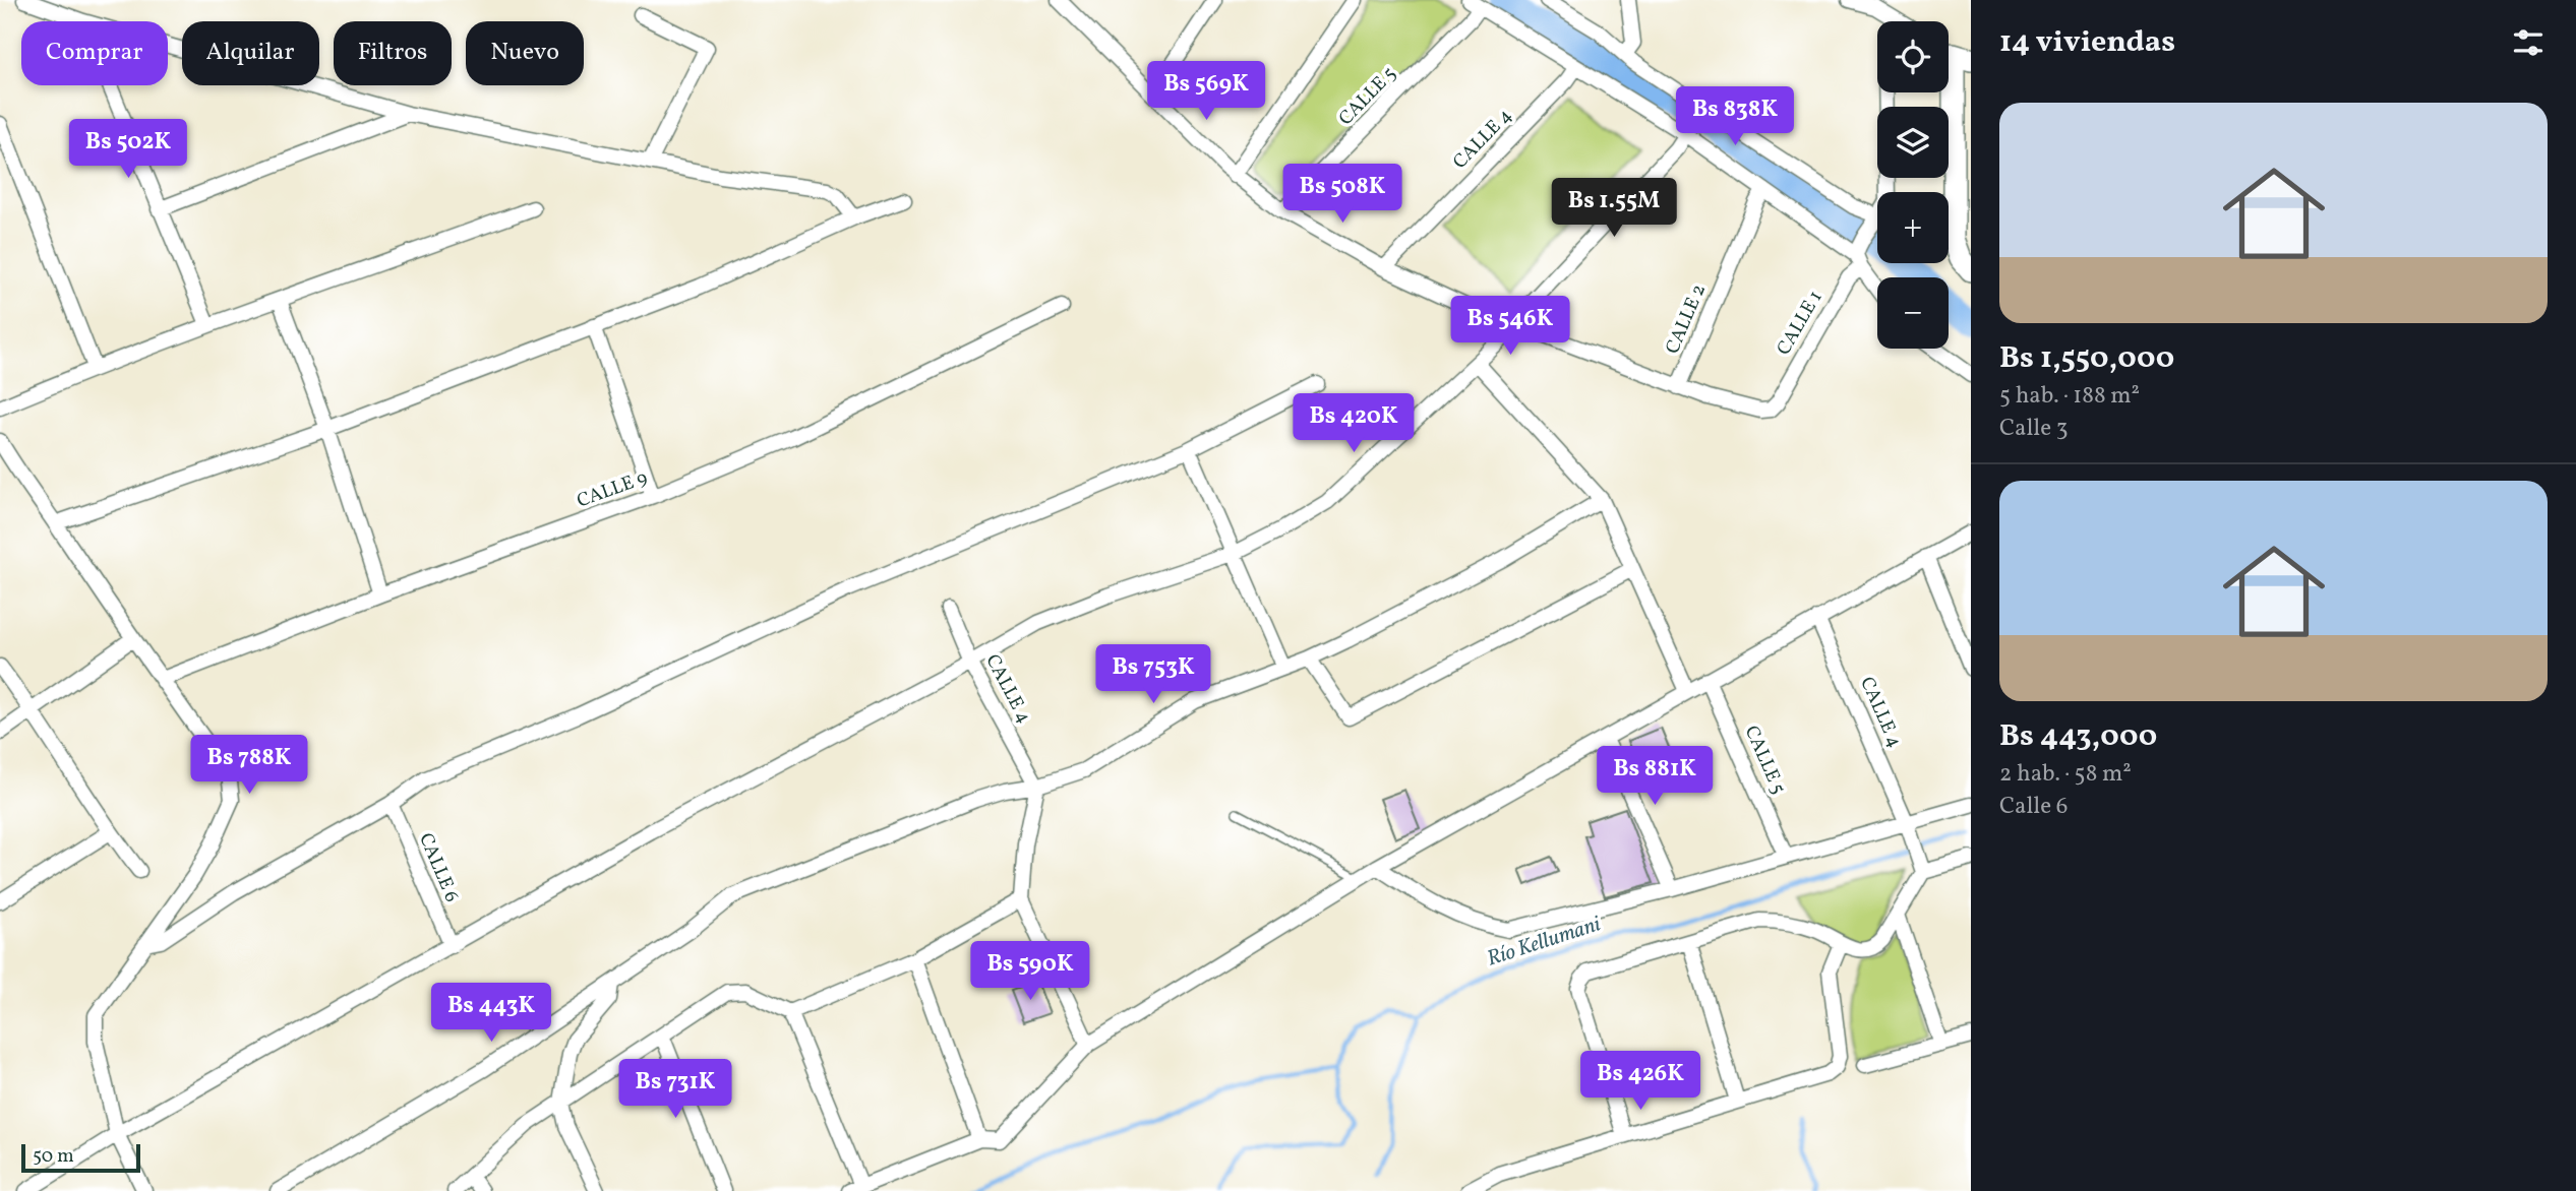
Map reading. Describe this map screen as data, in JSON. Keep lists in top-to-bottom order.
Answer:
{
  "streets": {
    "street": [
      "CALLE 5",
      "CALLE 4",
      "CALLE 2",
      "CALLE 1",
      "CALLE 9",
      "CALLE 6"
    ]
  },
  "crossings": [
    ["CALLE 2", "CALLE 1"]
  ],
  "water": ["Río Kellumani"],
  "scale_bar": "50 m",
  "page": {
    "heading": "14 viviendas",
    "map_buttons": ["+", "−"],
    "chip": [
      "Comprar",
      "Alquilar",
      "Filtros",
      "Nuevo"
    ],
    "price": [
      "Bs 569K",
      "Bs 838K",
      "Bs 502K",
      "Bs 508K",
      "Bs 1.55M",
      "Bs 546K",
      "Bs 420K",
      "Bs 753K",
      "Bs 788K",
      "Bs 881K",
      "Bs 590K",
      "Bs 443K",
      "Bs 426K",
      "Bs 731K"
    ],
    "list": [
      {
        "name": "Bs 1,550,000",
        "note": "5 hab. · 188 m² · Calle 3"
      },
      {
        "name": "Bs 443,000",
        "note": "2 hab. · 58 m² · Calle 6"
      }
    ],
    "scale": "50 m"
  }
}
